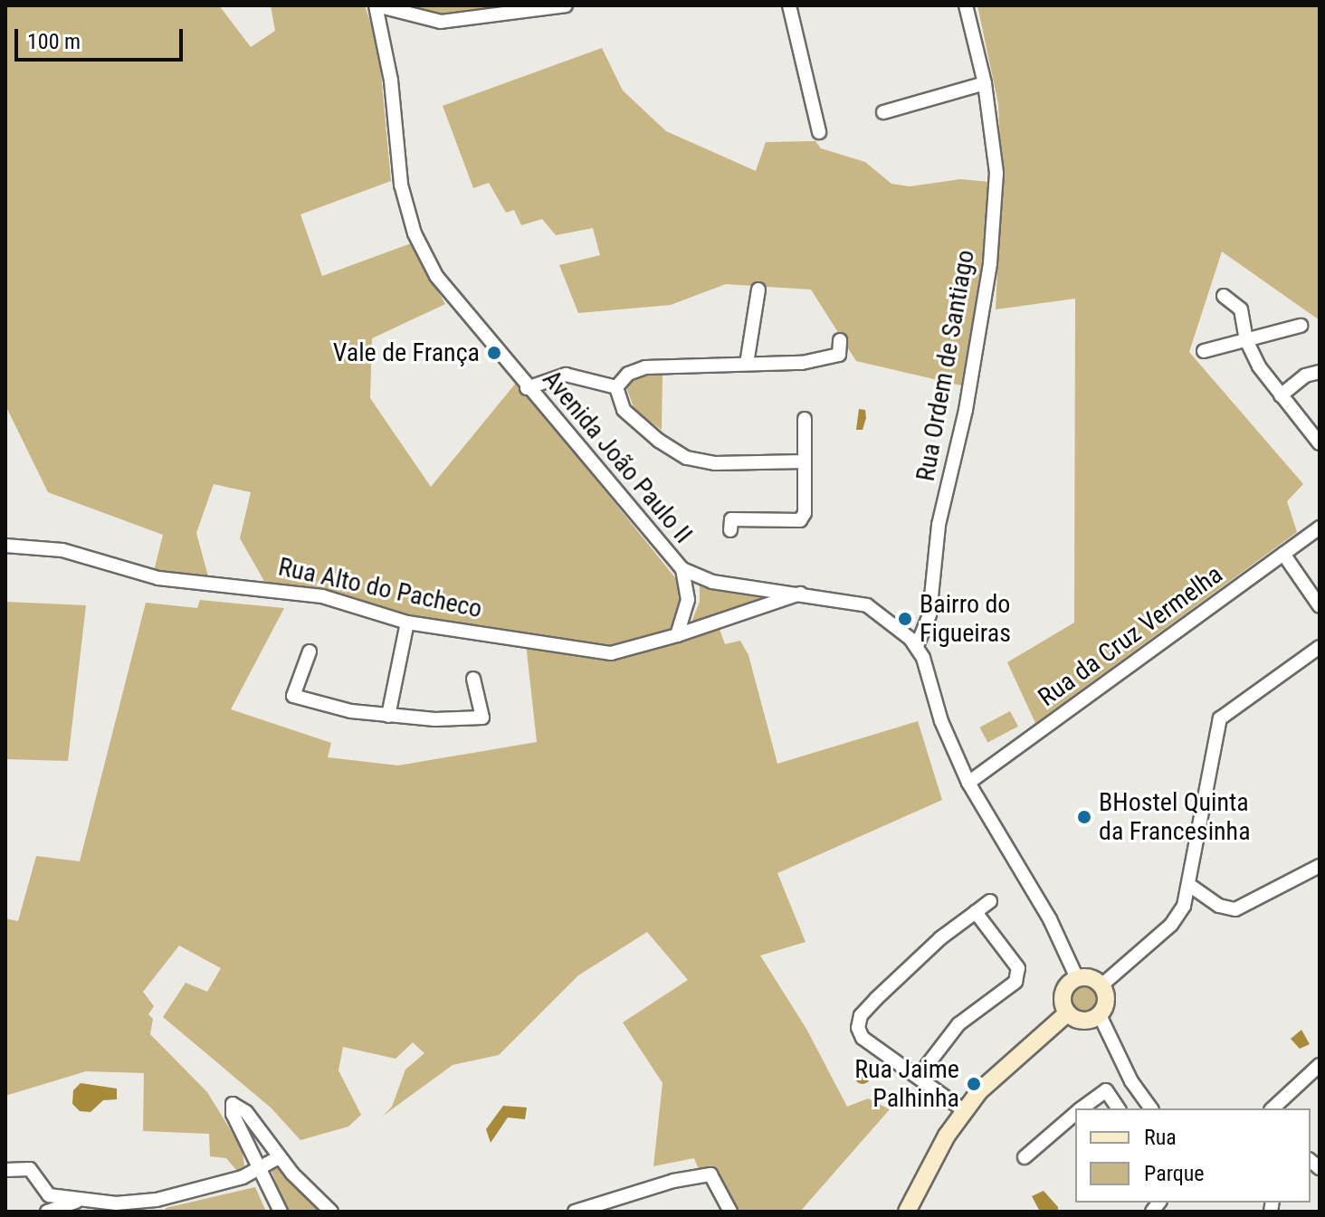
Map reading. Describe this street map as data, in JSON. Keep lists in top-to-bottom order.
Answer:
{
  "streets": {
    "street": [
      "Rua Ordem de Santiago",
      "Avenida João Paulo II",
      "Rua Alto do Pacheco",
      "Rua da Cruz Vermelha"
    ]
  },
  "crossings": [
    ["Rua Ordem de Santiago", "Avenida João Paulo II"],
    ["Avenida João Paulo II", "Rua Alto do Pacheco"],
    ["Avenida João Paulo II", "Rua da Cruz Vermelha"]
  ],
  "places": [
    "Vale de França",
    "Bairro do Figueiras",
    "BHostel Quinta da Francesinha",
    "Rua Jaime Palhinha"
  ],
  "legend": ["Rua", "Parque"],
  "scale_bar": "100 m"
}
